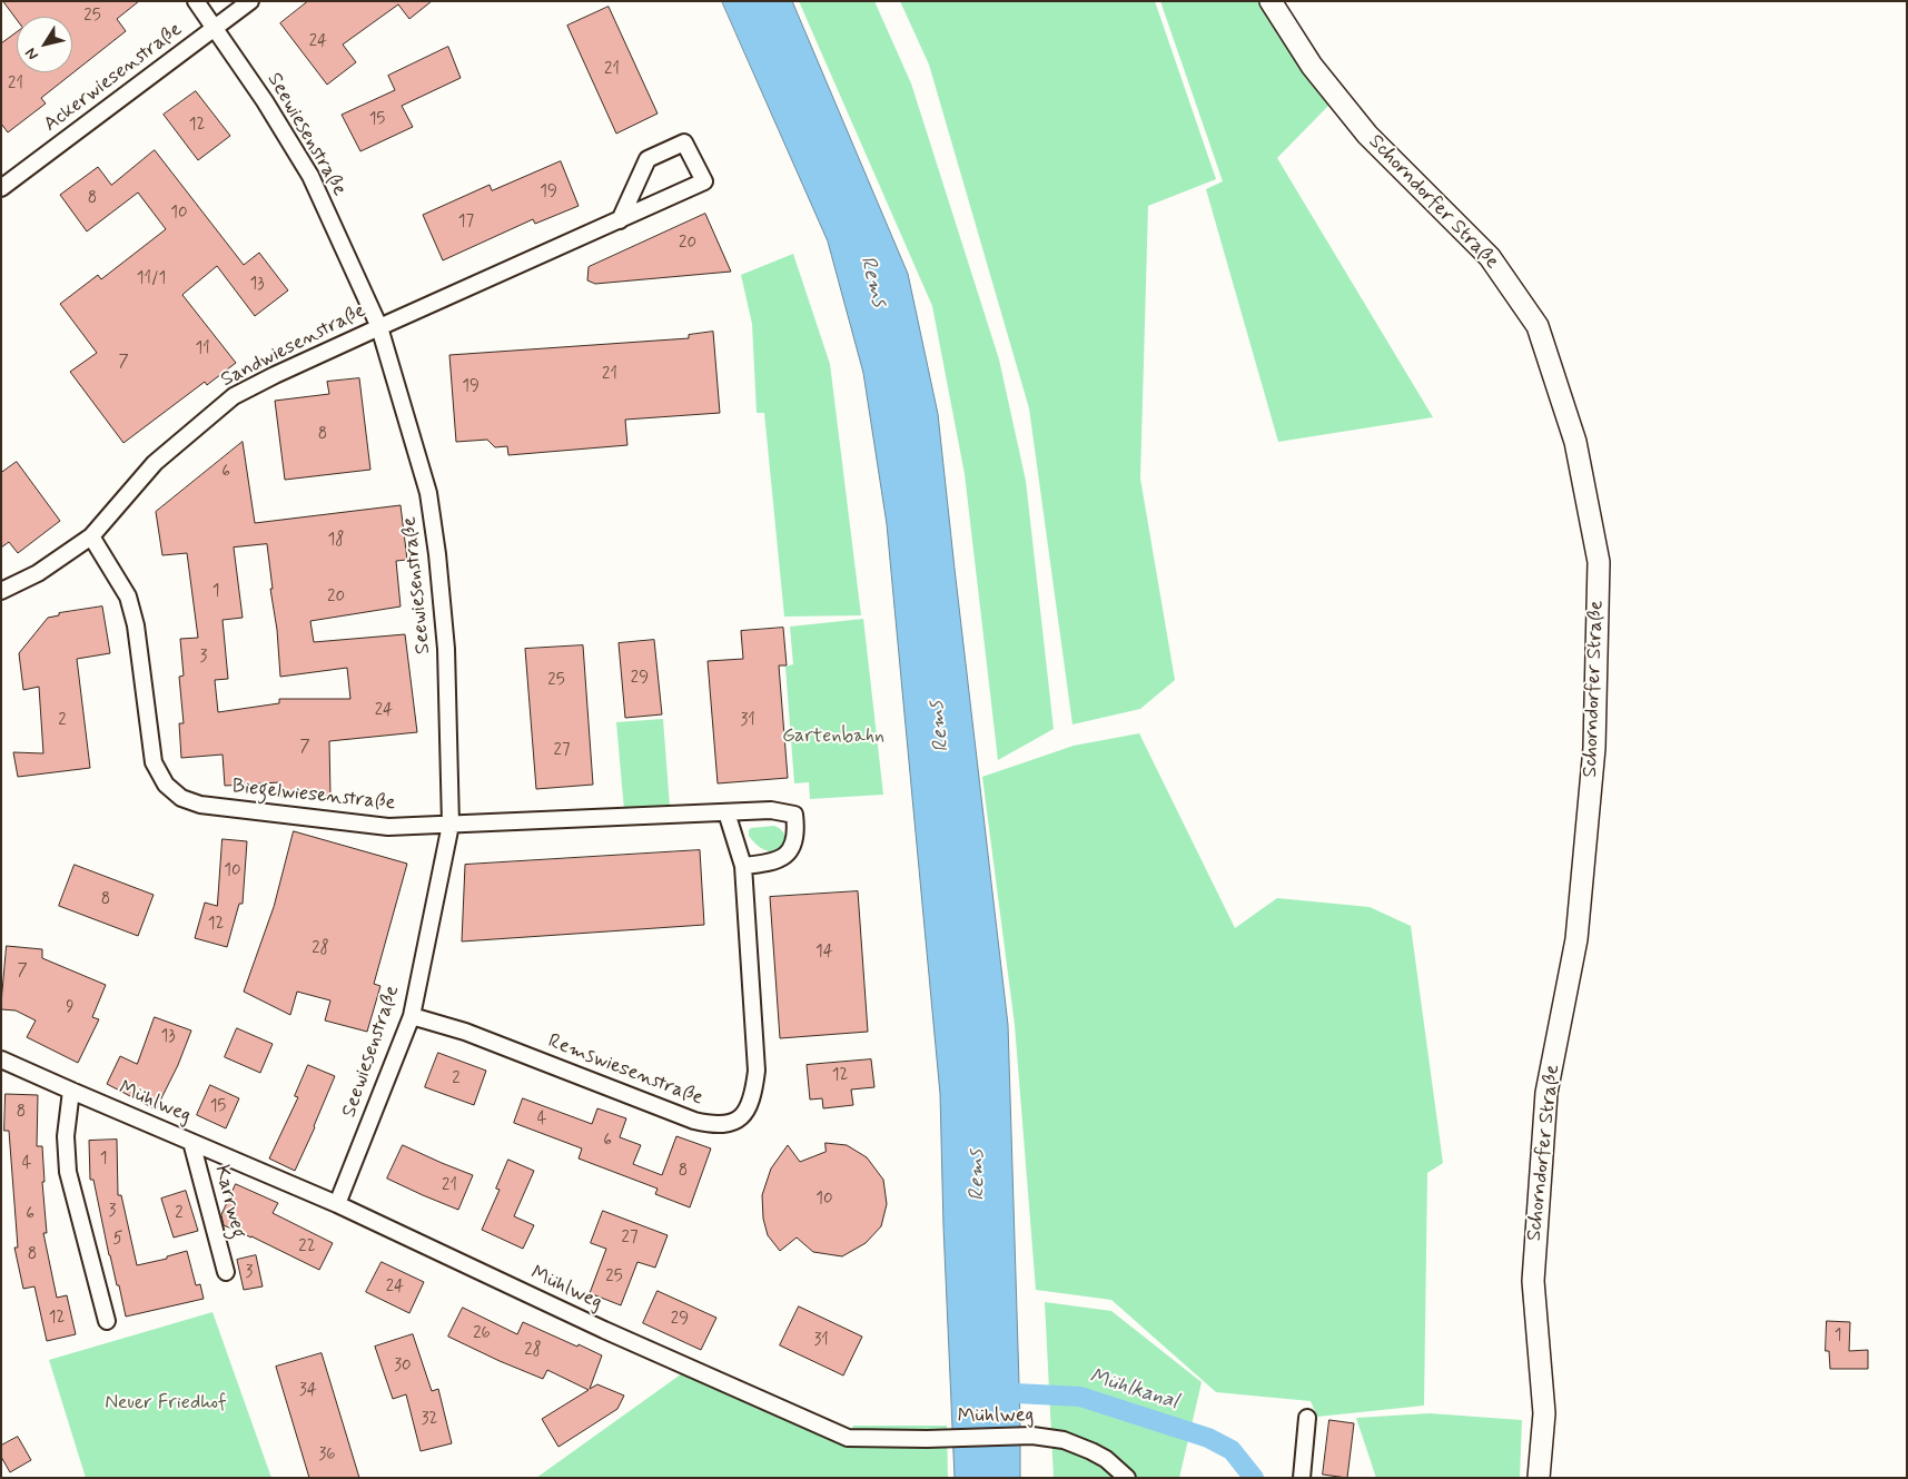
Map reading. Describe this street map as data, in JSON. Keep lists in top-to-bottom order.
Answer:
{
  "streets": {
    "main road": ["Schorndorfer Straße"],
    "street": [
      "Ackerwiesenstraße",
      "Seewiesenstraße",
      "Sandwiesenstraße",
      "Biegelwiesenstraße",
      "Remswiesenstraße",
      "Mühlweg",
      "Karrweg"
    ]
  },
  "crossings": [
    ["Ackerwiesenstraße", "Seewiesenstraße"],
    ["Seewiesenstraße", "Sandwiesenstraße"],
    ["Seewiesenstraße", "Biegelwiesenstraße"],
    ["Seewiesenstraße", "Remswiesenstraße"],
    ["Seewiesenstraße", "Mühlweg"],
    ["Sandwiesenstraße", "Biegelwiesenstraße"],
    ["Biegelwiesenstraße", "Remswiesenstraße"],
    ["Mühlweg", "Karrweg"]
  ],
  "water": ["Rems", "Mühlkanal"],
  "parks": ["Gartenbahn", "Neuer Friedhof"],
  "house_numbers": [
    "25",
    "24",
    "21",
    "21",
    "15",
    "12",
    "19",
    "8",
    "10",
    "17",
    "20",
    "11/1",
    "13",
    "11",
    "7",
    "21",
    "19",
    "8",
    "6",
    "18",
    "1",
    "20",
    "3",
    "29",
    "25",
    "24",
    "2",
    "31",
    "7",
    "27",
    "10",
    "8",
    "12",
    "28",
    "14",
    "7",
    "9",
    "13",
    "12",
    "2",
    "15",
    "8",
    "4",
    "6",
    "1",
    "4",
    "8",
    "21",
    "10",
    "3",
    "2",
    "6",
    "27",
    "5",
    "22",
    "8",
    "3",
    "25",
    "24",
    "12",
    "29",
    "26",
    "1",
    "31",
    "28",
    "30",
    "34",
    "32",
    "36"
  ],
  "north": "bottom left"
}
